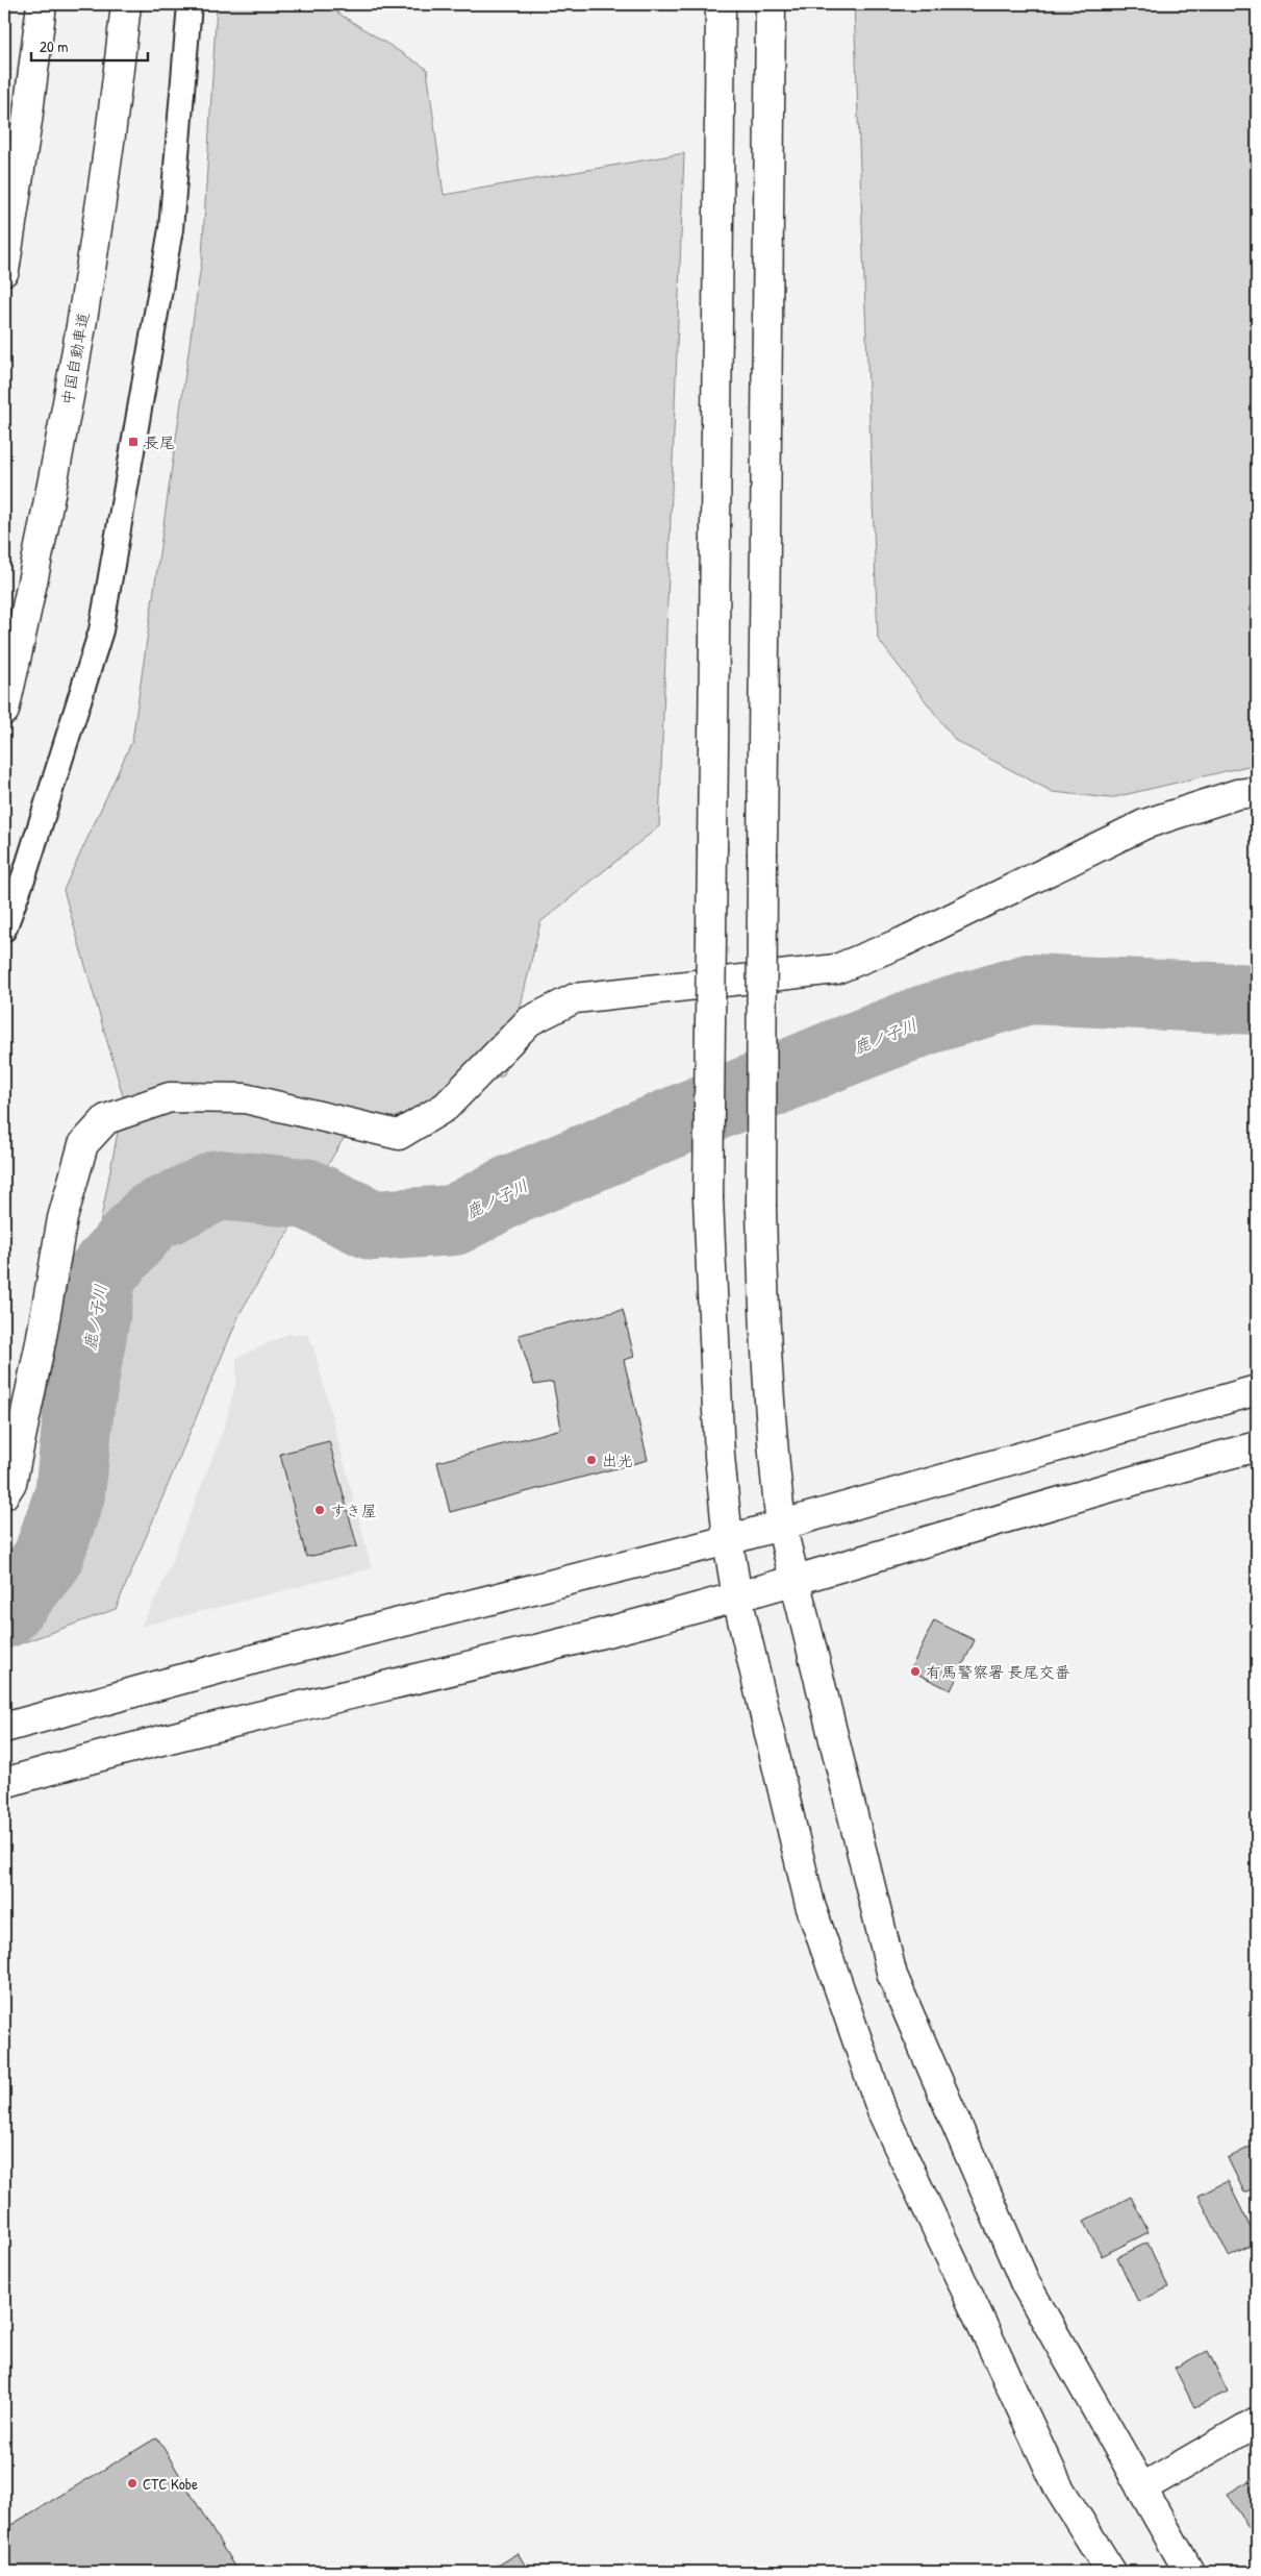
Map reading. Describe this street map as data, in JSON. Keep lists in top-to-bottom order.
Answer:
{
  "streets": {
    "main road": ["中国自動車道"]
  },
  "water": ["鹿ノ子川"],
  "places": {
    "transit": ["長尾"],
    "other": [
      "出光",
      "すき屋",
      "有馬警察署 長尾交番",
      "CTC Kobe"
    ]
  },
  "scale_bar": "20 m"
}
